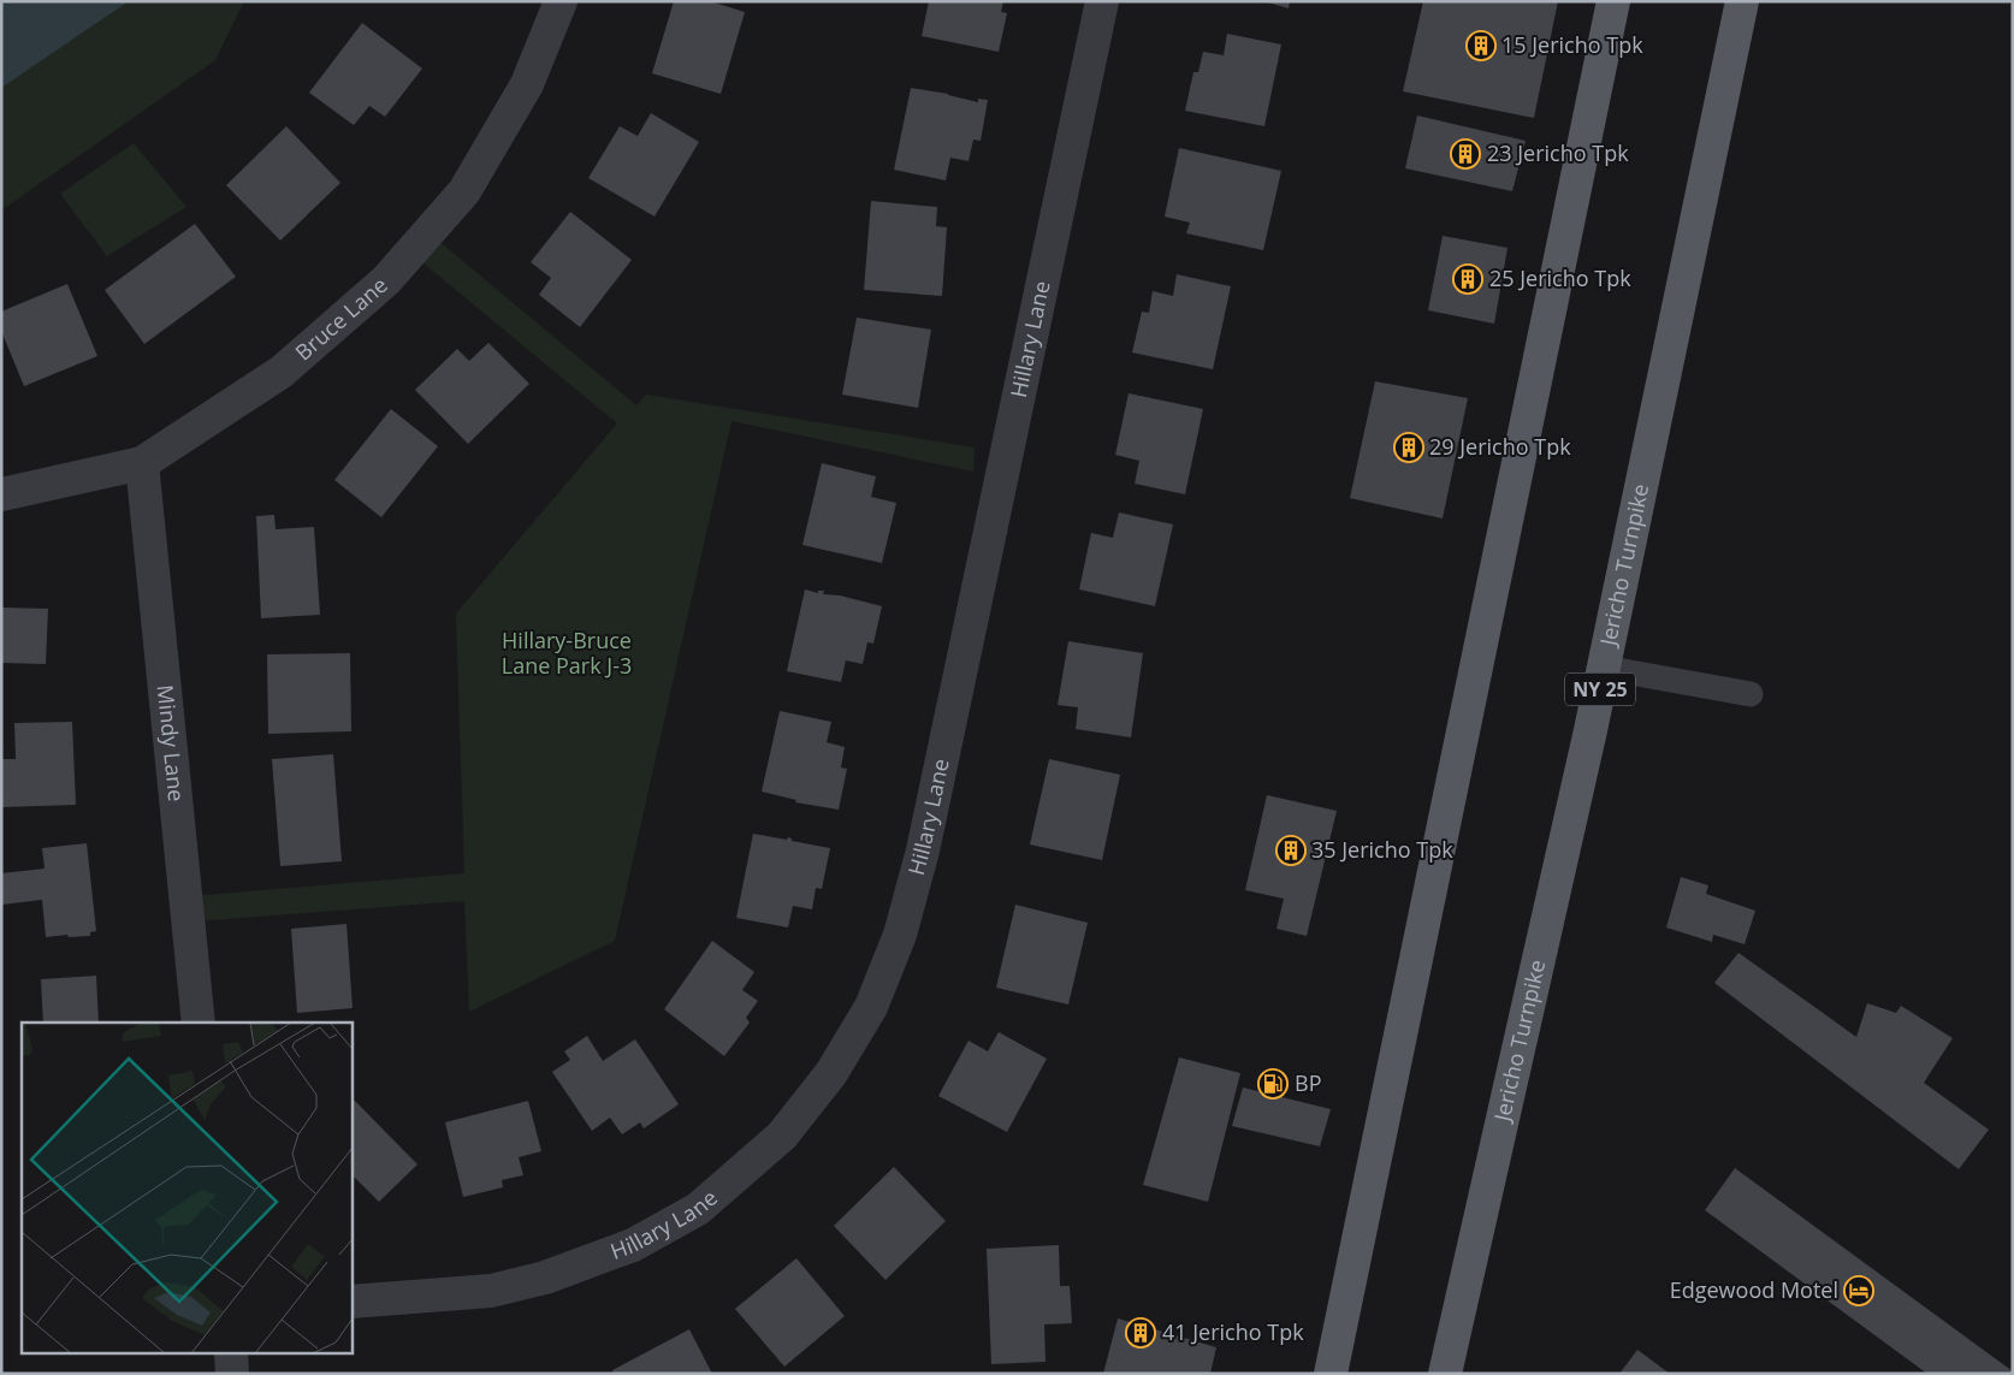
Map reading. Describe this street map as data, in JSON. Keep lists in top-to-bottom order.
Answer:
{
  "streets": {
    "main road": ["Jericho Turnpike", "NY 25"],
    "street": ["Bruce Lane", "Hillary Lane", "Mindy Lane"]
  },
  "crossings": [
    ["Bruce Lane", "Mindy Lane"]
  ],
  "parks": ["Hillary-Bruce Lane Park J-3"],
  "places": {
    "building": [
      "15 Jericho Tpk",
      "23 Jericho Tpk",
      "25 Jericho Tpk",
      "29 Jericho Tpk",
      "35 Jericho Tpk",
      "41 Jericho Tpk"
    ],
    "fuel station": ["BP"],
    "hotel": ["Edgewood Motel"]
  }
}
